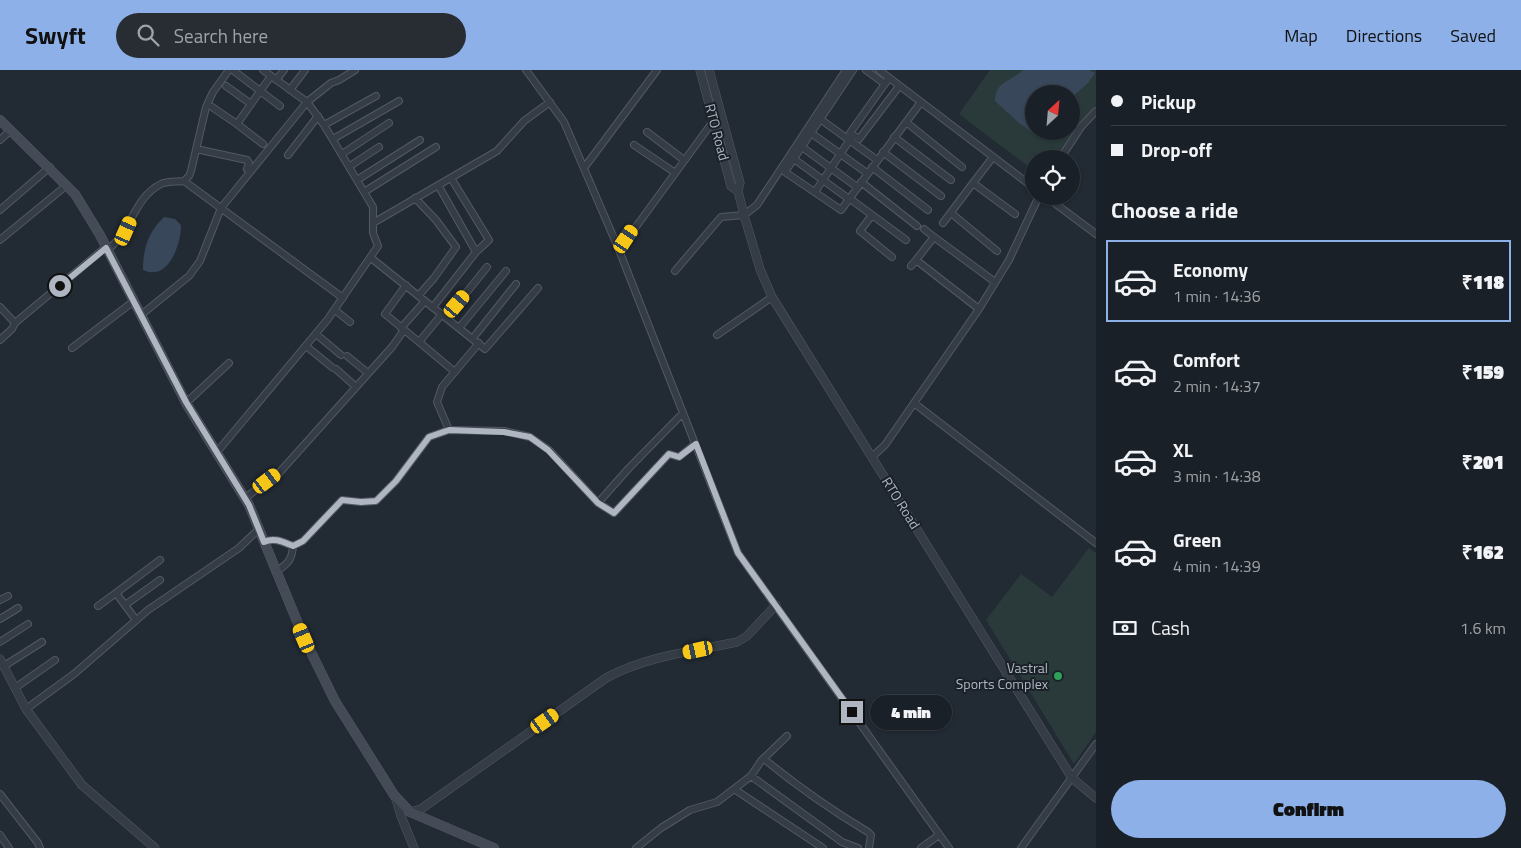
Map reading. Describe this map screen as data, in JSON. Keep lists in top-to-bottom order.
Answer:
{
  "streets": {
    "street": ["RTO Road"]
  },
  "places": ["Vastral Sports Complex"],
  "north": "top right",
  "page": {
    "header": "Swyft",
    "search": "Search here",
    "nav": ["Map", "Directions", "Saved"],
    "banner": ["Pickup", "Drop-off"],
    "heading": "Choose a ride",
    "list": [
      {
        "name": "Economy",
        "note": "1 min · 14:36",
        "value": "₹118"
      },
      {
        "name": "Comfort",
        "note": "2 min · 14:37",
        "value": "₹159"
      },
      {
        "name": "XL",
        "note": "3 min · 14:38",
        "value": "₹201"
      },
      {
        "name": "Green",
        "note": "4 min · 14:39",
        "value": "₹162"
      }
    ],
    "pay": ["Cash", "1.6 km"],
    "bubble": "4 min",
    "buttons": "Confirm"
  }
}
